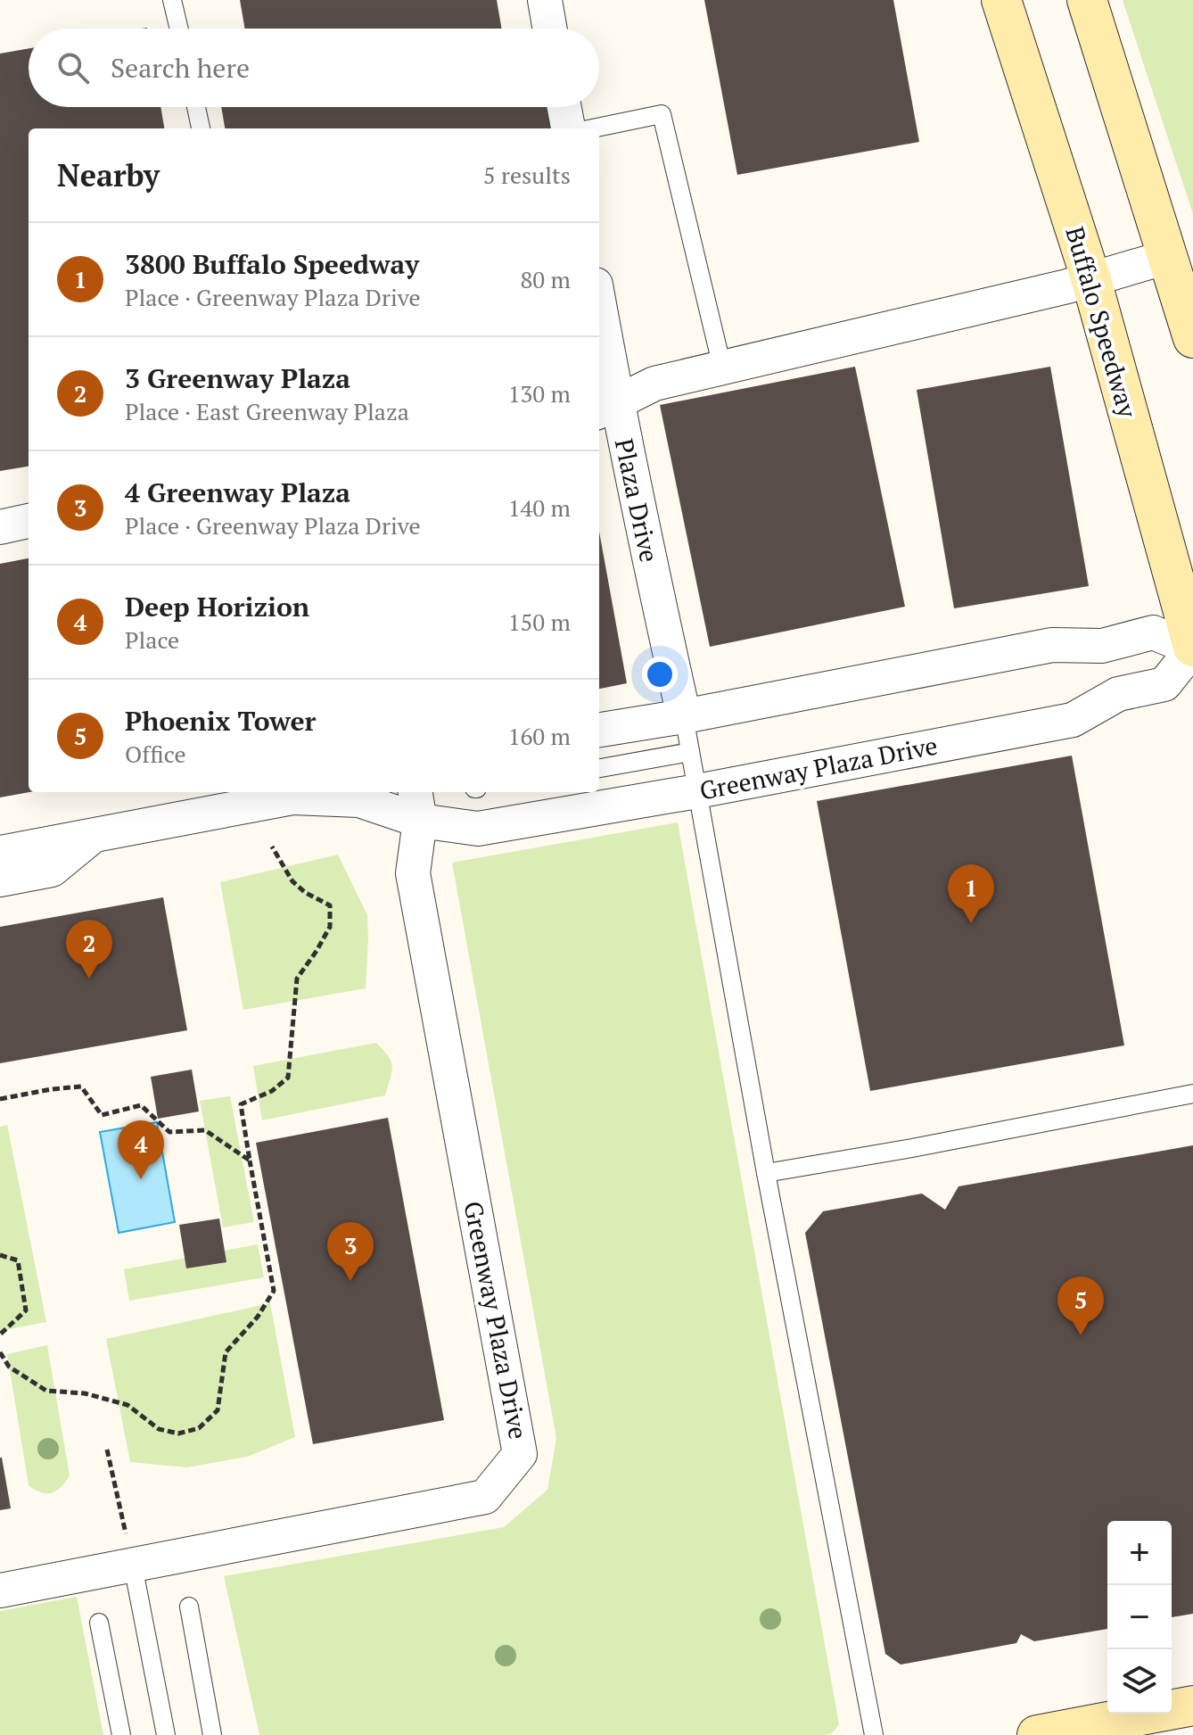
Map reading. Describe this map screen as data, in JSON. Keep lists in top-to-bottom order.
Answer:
{
  "streets": {
    "main road": ["Buffalo Speedway"],
    "street": ["Plaza Drive", "Greenway Plaza Drive"]
  },
  "crossings": [
    ["Buffalo Speedway", "Greenway Plaza Drive"]
  ],
  "page": {
    "search": "Search here",
    "heading": ["Nearby", "5 results"],
    "list": [
      {
        "mark": "1",
        "name": "3800 Buffalo Speedway",
        "note": "Place · Greenway Plaza Drive",
        "value": "80 m"
      },
      {
        "mark": "2",
        "name": "3 Greenway Plaza",
        "note": "Place · East Greenway Plaza",
        "value": "130 m"
      },
      {
        "mark": "3",
        "name": "4 Greenway Plaza",
        "note": "Place · Greenway Plaza Drive",
        "value": "140 m"
      },
      {
        "mark": "4",
        "name": "Deep Horizion",
        "note": "Place",
        "value": "150 m"
      },
      {
        "mark": "5",
        "name": "Phoenix Tower",
        "note": "Office",
        "value": "160 m"
      }
    ],
    "pins": [
      "1",
      "2",
      "4",
      "3",
      "5"
    ],
    "map_buttons": ["+", "−"]
  }
}
